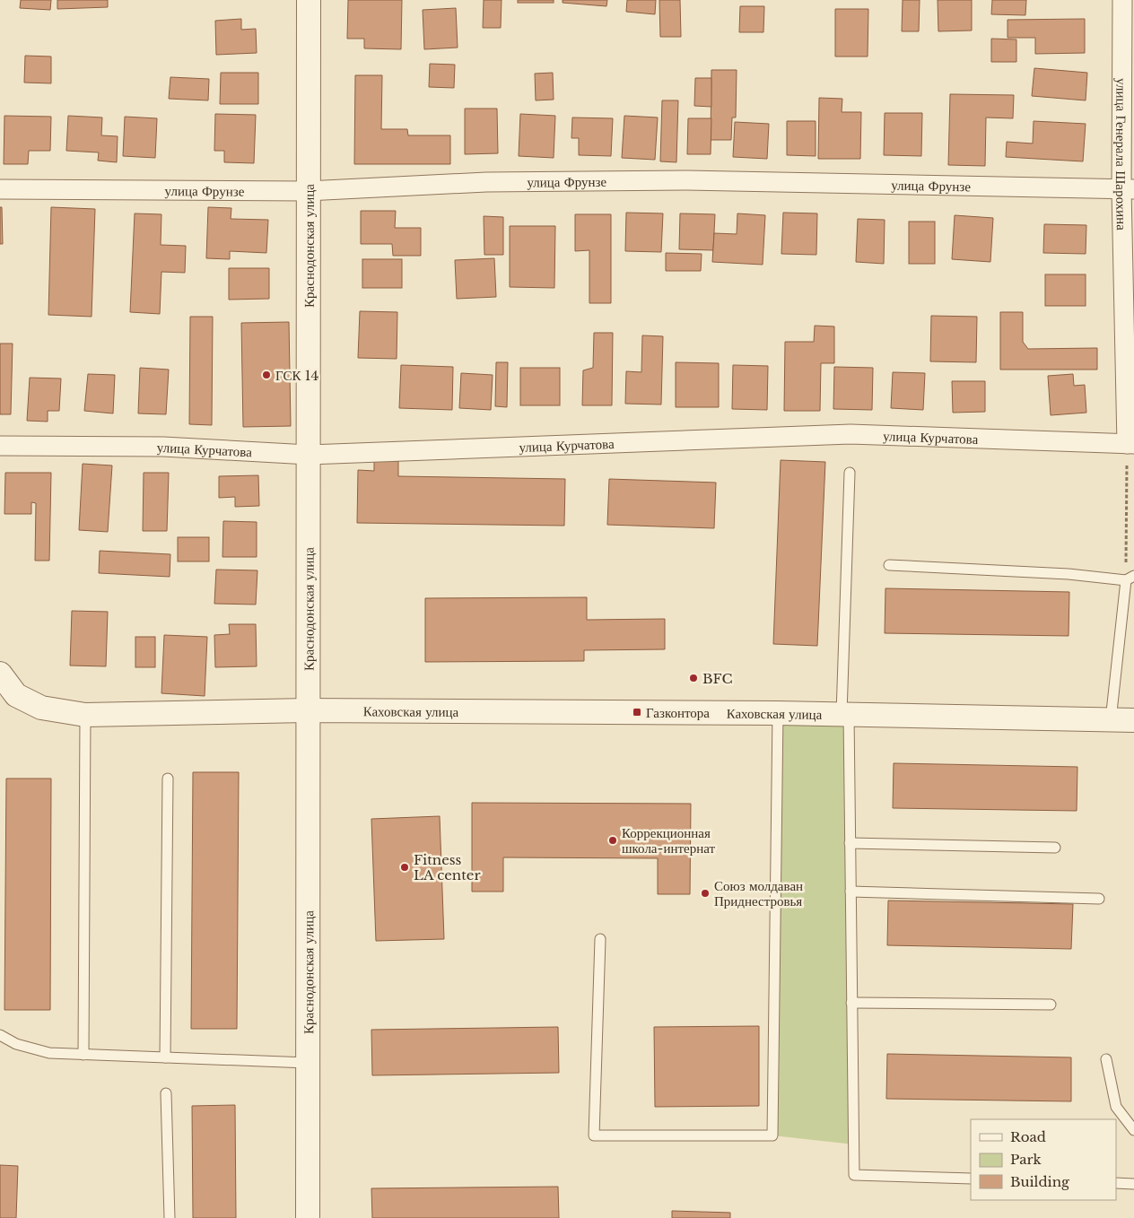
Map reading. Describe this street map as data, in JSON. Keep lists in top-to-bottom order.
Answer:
{
  "streets": {
    "street": [
      "улица Генерала Шарохина",
      "улица Фрунзе",
      "Краснодонская улица",
      "улица Курчатова",
      "Каховская улица"
    ]
  },
  "crossings": [
    ["улица Генерала Шарохина", "улица Фрунзе"],
    ["улица Генерала Шарохина", "улица Курчатова"],
    ["улица Фрунзе", "Краснодонская улица"],
    ["Краснодонская улица", "улица Курчатова"],
    ["Краснодонская улица", "Каховская улица"]
  ],
  "places": {
    "other": [
      "ГСК 14",
      "BFC",
      "Коррекционная школа-интернат",
      "Fitness LA center",
      "Союз молдаван Приднестровья"
    ],
    "transit": ["Газконтора"]
  },
  "legend": ["Road", "Park", "Building"]
}
